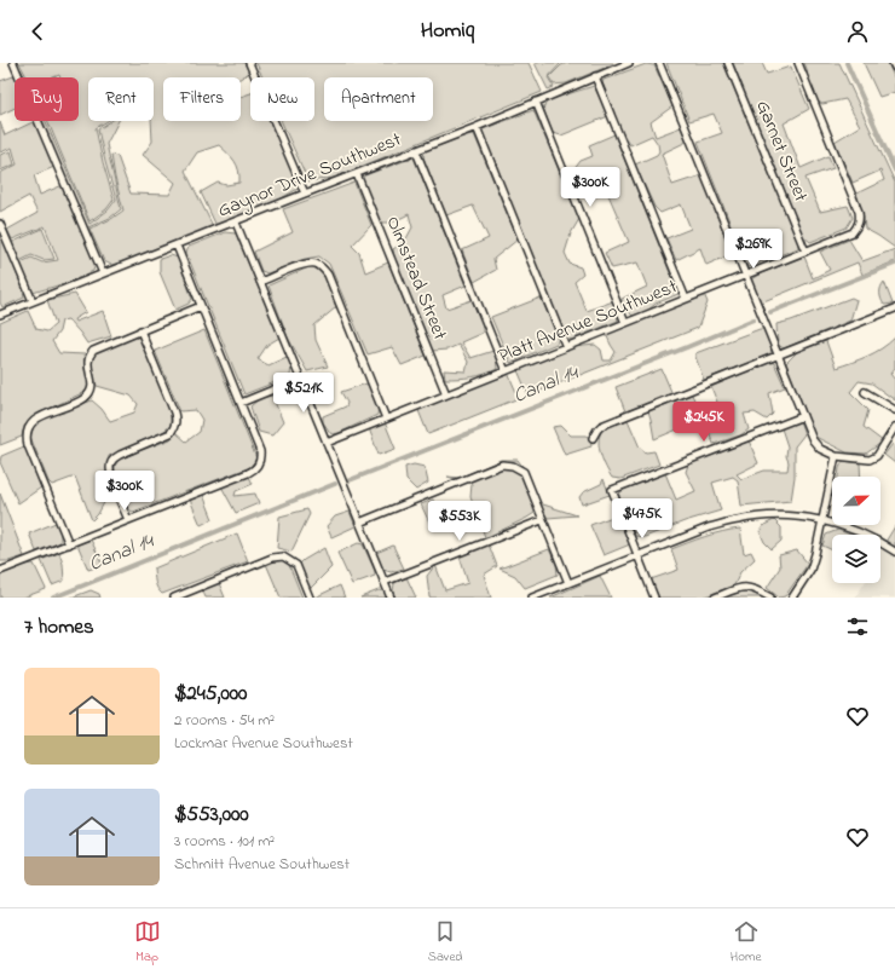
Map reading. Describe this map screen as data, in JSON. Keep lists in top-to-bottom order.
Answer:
{
  "streets": {
    "street": [
      "Garnet Street",
      "Gaynor Drive Southwest",
      "Olmstead Street",
      "Platt Avenue Southwest"
    ]
  },
  "crossings": [
    ["Garnet Street", "Platt Avenue Southwest"],
    ["Gaynor Drive Southwest", "Olmstead Street"],
    ["Olmstead Street", "Platt Avenue Southwest"]
  ],
  "water": ["Canal 14"],
  "north": "right",
  "page": {
    "header": "Homiq",
    "chip": [
      "Buy",
      "Rent",
      "Filters",
      "New",
      "Apartment"
    ],
    "price": [
      "$300K",
      "$269K",
      "$521K",
      "$245K",
      "$300K",
      "$475K",
      "$553K"
    ],
    "heading": "7 homes",
    "list": [
      {
        "name": "$245,000",
        "note": "2 rooms · 54 m² · Lockmar Avenue Southwest"
      },
      {
        "name": "$553,000",
        "note": "3 rooms · 101 m² · Schmitt Avenue Southwest"
      }
    ],
    "tabs": ["Map", "Saved", "Home"]
  }
}
